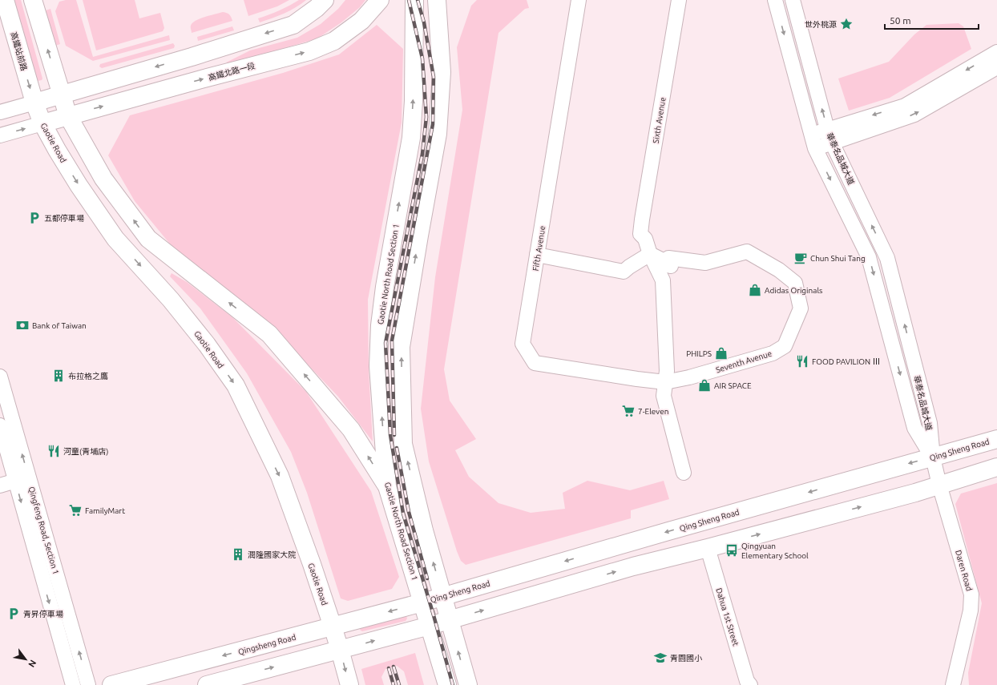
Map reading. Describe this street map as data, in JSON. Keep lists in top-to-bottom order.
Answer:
{
  "streets": {
    "street": [
      "高鐵站前路",
      "高鐵北路一段",
      "Sixth Avenue",
      "Gaotie Road",
      "華泰名品城大道",
      "Fifth Avenue",
      "Gaotie North Road Section 1",
      "Seventh Avenue",
      "Qing Sheng Road",
      "Qingfeng Road, Section 1",
      "Daren Road",
      "Dahua 1st Street",
      "Qingsheng Road"
    ]
  },
  "crossings": [
    ["高鐵站前路", "Gaotie Road"],
    ["高鐵北路一段", "Gaotie Road"],
    ["Sixth Avenue", "Fifth Avenue"],
    ["Sixth Avenue", "Seventh Avenue"],
    ["Gaotie Road", "Qingsheng Road"],
    ["華泰名品城大道", "Qing Sheng Road"],
    ["華泰名品城大道", "Daren Road"],
    ["Fifth Avenue", "Seventh Avenue"],
    ["Gaotie North Road Section 1", "Qing Sheng Road"],
    ["Gaotie North Road Section 1", "Qingsheng Road"],
    ["Qing Sheng Road", "Daren Road"],
    ["Qing Sheng Road", "Qingsheng Road"]
  ],
  "places": {
    "place": ["世外桃源"],
    "parking": ["五都停車場", "青昇停車場"],
    "cafe": ["Chun Shui Tang"],
    "shop": ["Adidas Originals", "PHILPS", "AIR SPACE"],
    "bank": ["Bank of Taiwan"],
    "restaurant": ["FOOD PAVILION Ⅲ", "河童(青埔店)"],
    "building": ["布拉格之鷹", "潤隆國家大院"],
    "supermarket": ["7-Eleven", "FamilyMart"],
    "bus stop": ["Qingyuan Elementary School"],
    "school or university": ["青園國小"]
  },
  "scale_bar": "50 m",
  "north": "bottom right"
}
